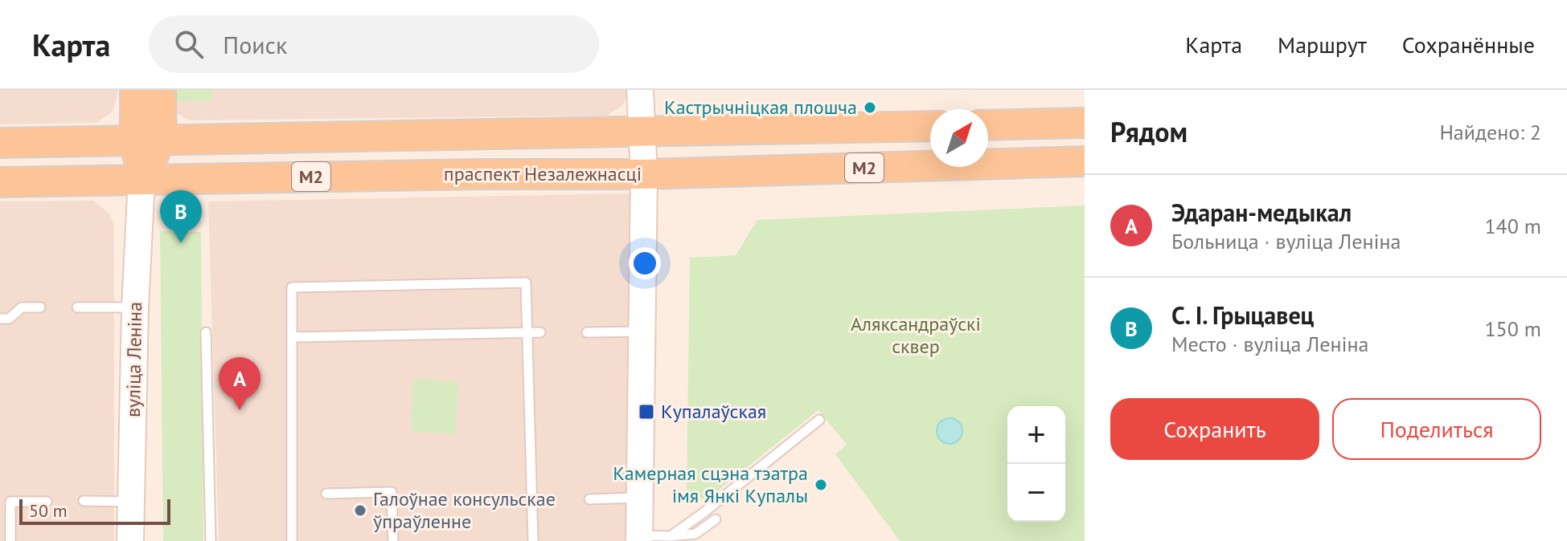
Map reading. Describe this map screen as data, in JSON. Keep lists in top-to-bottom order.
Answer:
{
  "streets": {
    "main road": ["М2", "праспект Незалежнасці", "вуліца Леніна"]
  },
  "crossings": [
    ["праспект Незалежнасці", "вуліца Леніна"]
  ],
  "parks": ["Аляксандраўскі сквер"],
  "places": {
    "other": ["Кастрычніцкая плошча", "Камерная сцэна тэатра імя Янкі Купалы", "Галоўнае консульскае ўпраўленне"],
    "transit": ["Купалаўская"]
  },
  "scale_bar": "50 m",
  "north": "top right",
  "page": {
    "header": "Карта",
    "search": "Поиск",
    "nav": ["Карта", "Маршрут", "Сохранённые"],
    "heading": ["Рядом", "Найдено: 2"],
    "list": [
      {
        "mark": "A",
        "name": "Эдаран-медыкал",
        "note": "Больница · вуліца Леніна",
        "value": "140 m"
      },
      {
        "mark": "B",
        "name": "С. І. Грыцавец",
        "note": "Место · вуліца Леніна",
        "value": "150 m"
      }
    ],
    "pins": ["B", "A"],
    "buttons": ["Сохранить", "Поделиться"],
    "map_buttons": ["+", "−"],
    "scale": "50 m"
  }
}
